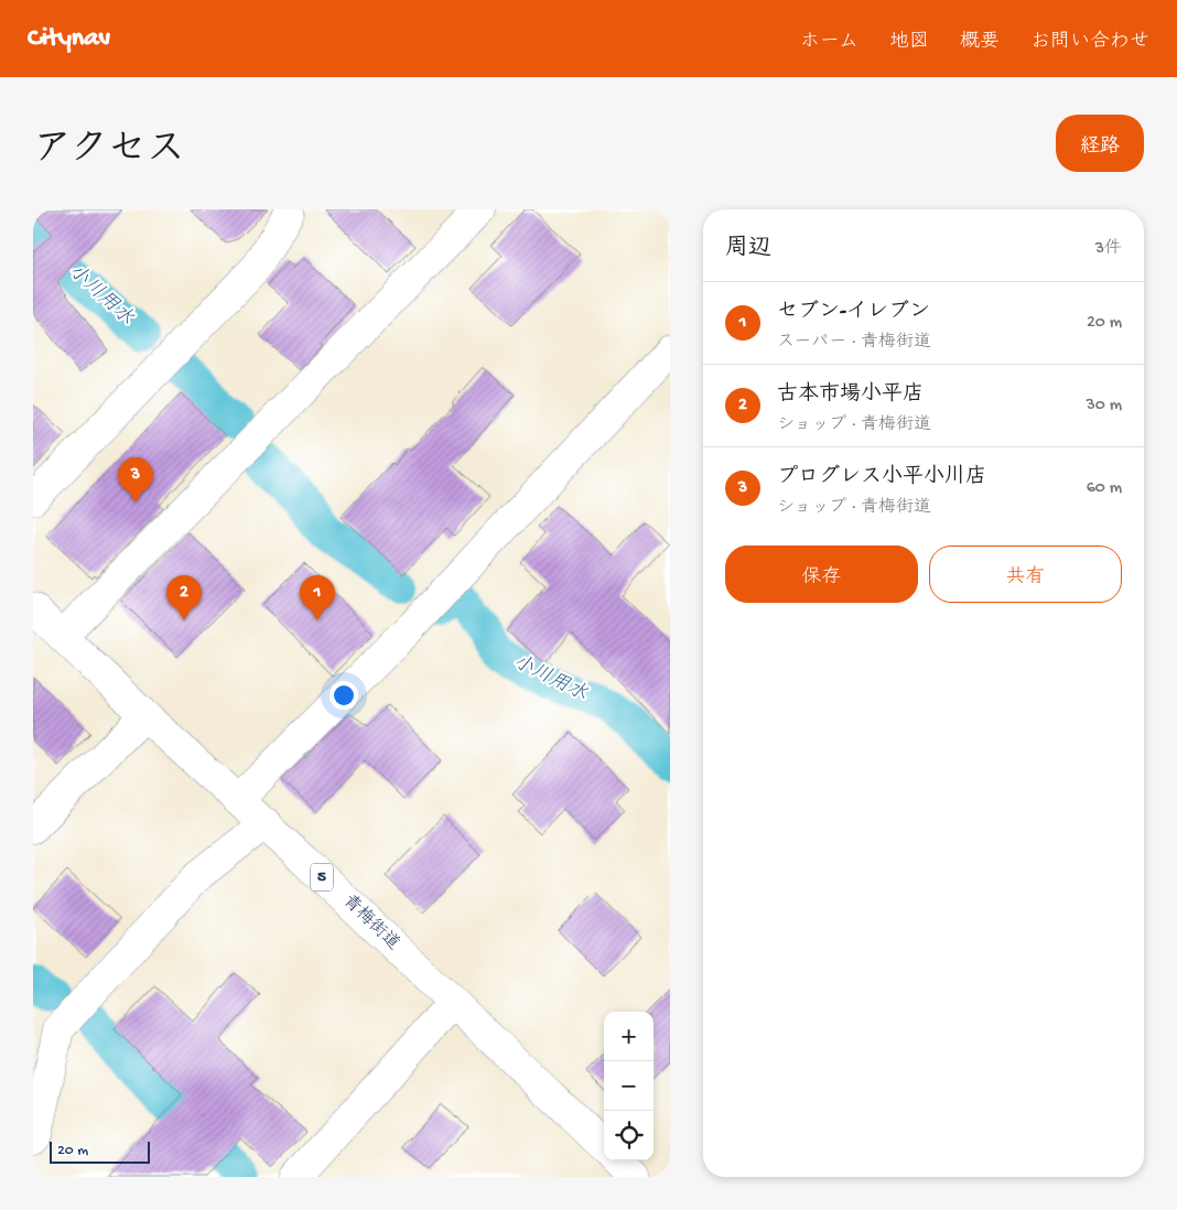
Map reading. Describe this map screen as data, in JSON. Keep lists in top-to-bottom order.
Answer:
{
  "streets": {
    "street": ["5", "青梅街道"]
  },
  "water": ["小川用水"],
  "scale_bar": "20 m",
  "page": {
    "header": "Citynav",
    "nav": [
      "ホーム",
      "地図",
      "概要",
      "お問い合わせ"
    ],
    "title": "アクセス",
    "buttons": [
      "経路",
      ["保存", "共有"]
    ],
    "heading": ["周辺", "3件"],
    "list": [
      {
        "mark": "1",
        "name": "セブン-イレブン",
        "note": "スーパー · 青梅街道",
        "value": "20 m"
      },
      {
        "mark": "2",
        "name": "古本市場小平店",
        "note": "ショップ · 青梅街道",
        "value": "30 m"
      },
      {
        "mark": "3",
        "name": "プログレス小平小川店",
        "note": "ショップ · 青梅街道",
        "value": "60 m"
      }
    ],
    "pins": ["3", "1", "2"],
    "map_buttons": ["+", "−"],
    "scale": "20 m"
  }
}
